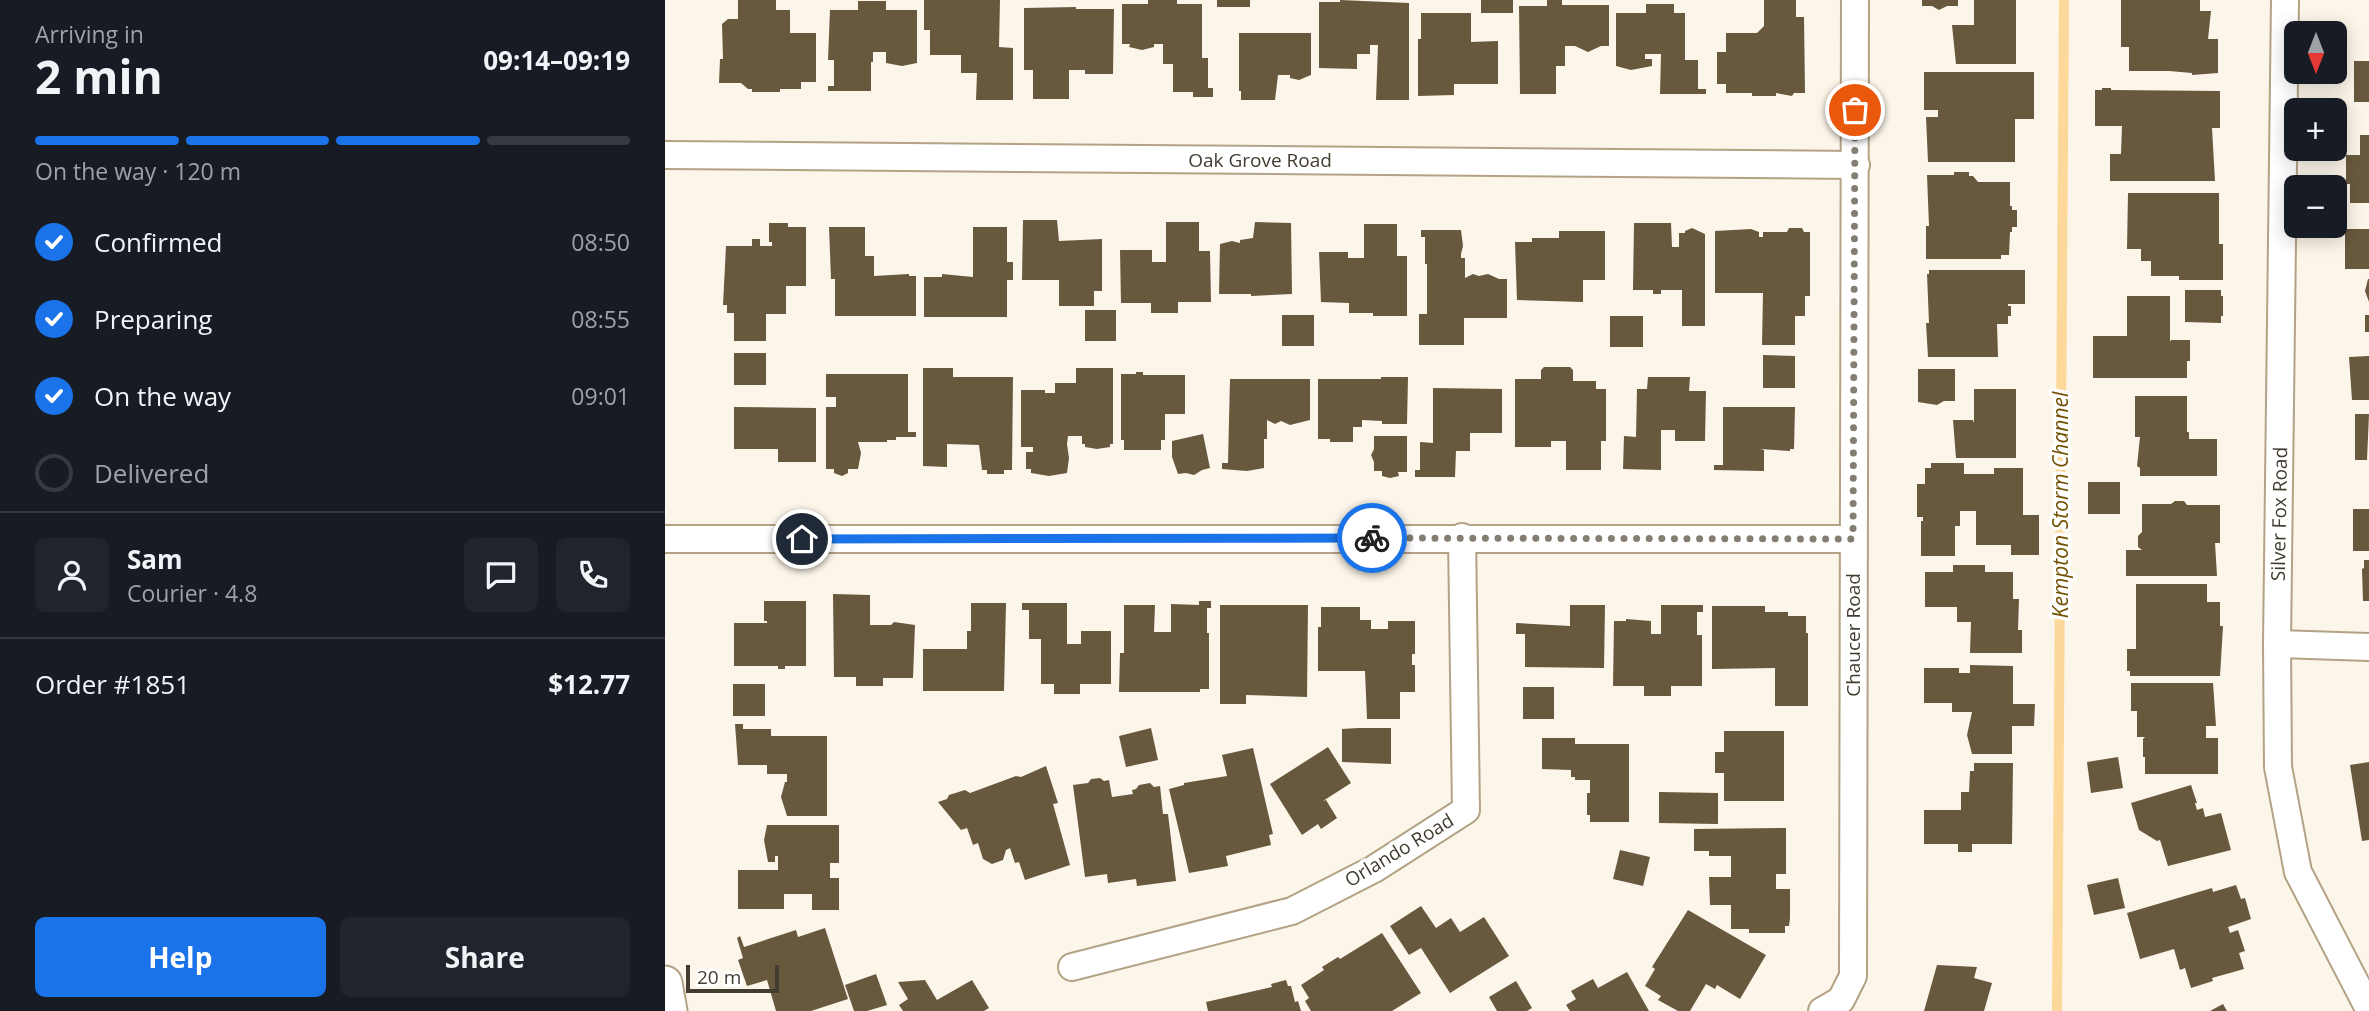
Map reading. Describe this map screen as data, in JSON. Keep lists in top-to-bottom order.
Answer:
{
  "streets": {
    "street": [
      "Oak Grove Road",
      "Silver Fox Road",
      "Chaucer Road",
      "Orlando Road"
    ]
  },
  "crossings": [
    ["Oak Grove Road", "Chaucer Road"]
  ],
  "water": ["Kempton Storm Channel"],
  "scale_bar": "20 m",
  "north": "bottom",
  "page": {
    "heading": ["2 min", "Arriving in", "09:14–09:19"],
    "panel": [
      "Sam",
      "Courier · 4.8",
      "Order #1851",
      "$12.77"
    ],
    "map_buttons": ["+", "−"],
    "bar": "On the way · 120 m",
    "list": [
      ["Confirmed", "08:50"],
      ["Preparing", "08:55"],
      ["On the way", "09:01"],
      "Delivered"
    ],
    "buttons": ["Help", "Share"],
    "scale": "20 m"
  }
}
